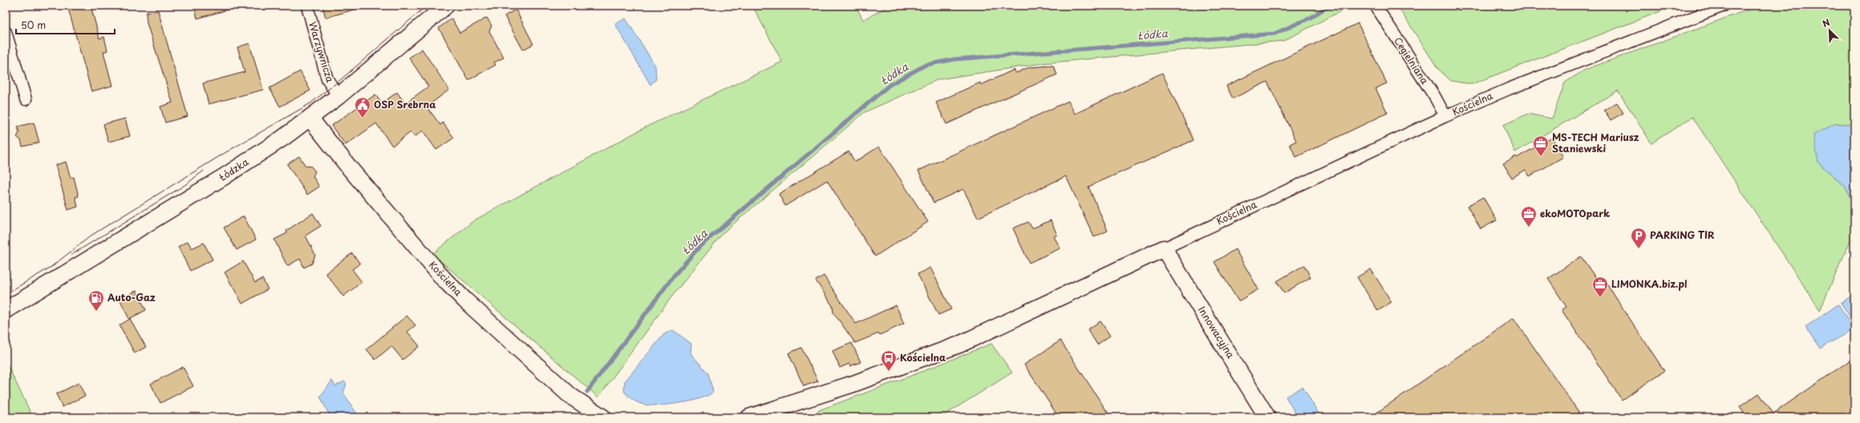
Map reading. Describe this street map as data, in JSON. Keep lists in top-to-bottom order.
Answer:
{
  "streets": {
    "street": [
      "Warzywnicza",
      "Cegielniana",
      "Kościelna",
      "Łódzka",
      "Innowacyjna"
    ]
  },
  "crossings": [
    ["Warzywnicza", "Łódzka"],
    ["Cegielniana", "Kościelna"],
    ["Kościelna", "Łódzka"],
    ["Kościelna", "Innowacyjna"]
  ],
  "water": ["Łódka"],
  "places": {
    "public building": ["OSP Srebrna"],
    "office": ["MS-TECH Mariusz Staniewski", "ekoMOTOpark", "LIMONKA.biz.pl"],
    "parking": ["PARKING TIR"],
    "fuel station": ["Auto-Gaz"],
    "bus stop": ["Kościelna"]
  },
  "scale_bar": "50 m",
  "north": "top left"
}
